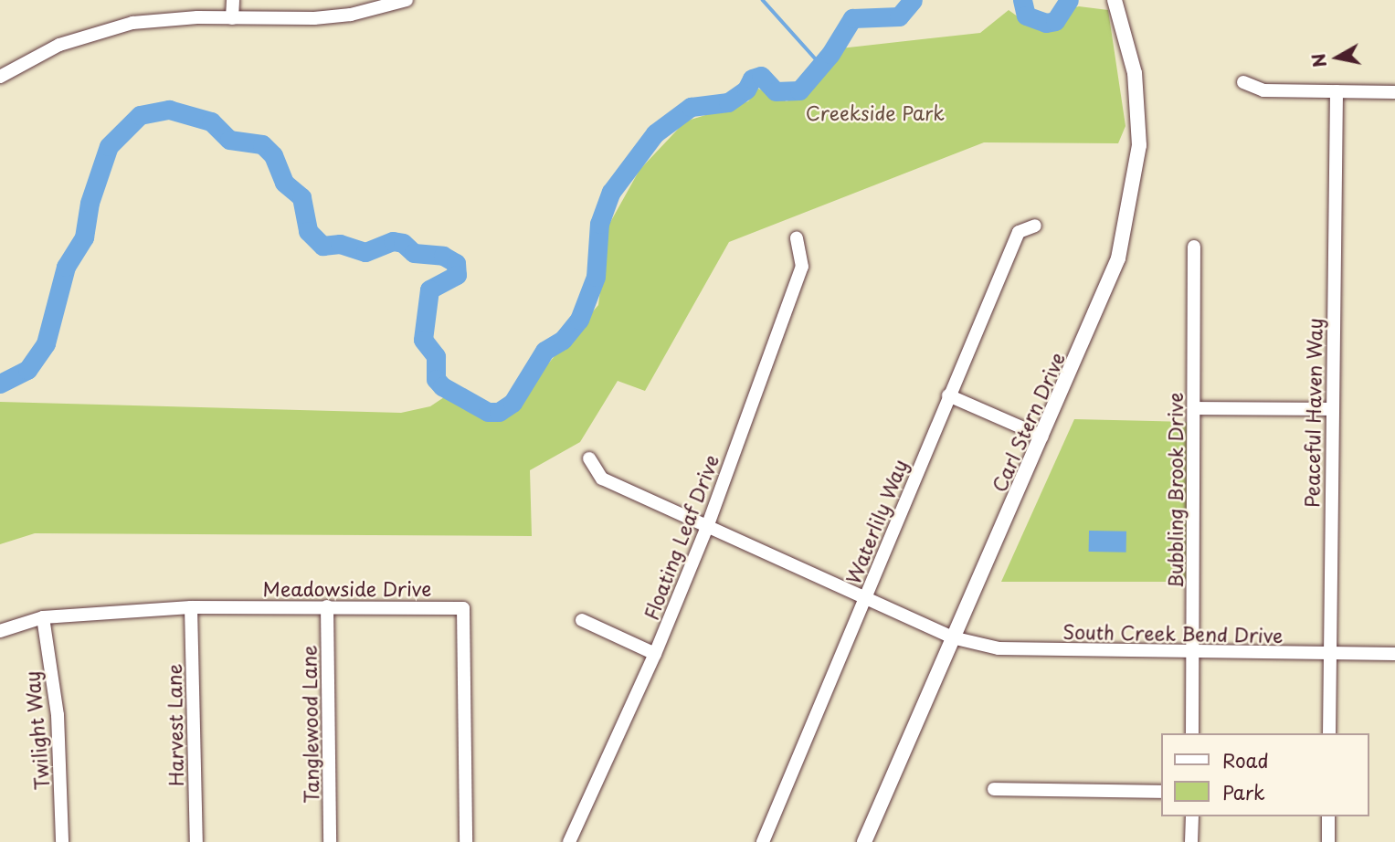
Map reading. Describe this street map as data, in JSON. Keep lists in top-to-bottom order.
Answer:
{
  "streets": {
    "street": [
      "Peaceful Haven Way",
      "Carl Stern Drive",
      "Bubbling Brook Drive",
      "Waterlily Way",
      "Floating Leaf Drive",
      "Meadowside Drive",
      "South Creek Bend Drive",
      "Tanglewood Lane",
      "Harvest Lane",
      "Twilight Way"
    ]
  },
  "crossings": [
    ["Peaceful Haven Way", "South Creek Bend Drive"],
    ["Carl Stern Drive", "South Creek Bend Drive"],
    ["Bubbling Brook Drive", "South Creek Bend Drive"],
    ["Waterlily Way", "South Creek Bend Drive"],
    ["Floating Leaf Drive", "South Creek Bend Drive"],
    ["Meadowside Drive", "Tanglewood Lane"],
    ["Meadowside Drive", "Harvest Lane"],
    ["Meadowside Drive", "Twilight Way"]
  ],
  "parks": ["Creekside Park"],
  "legend": ["Road", "Park"],
  "north": "left"
}
